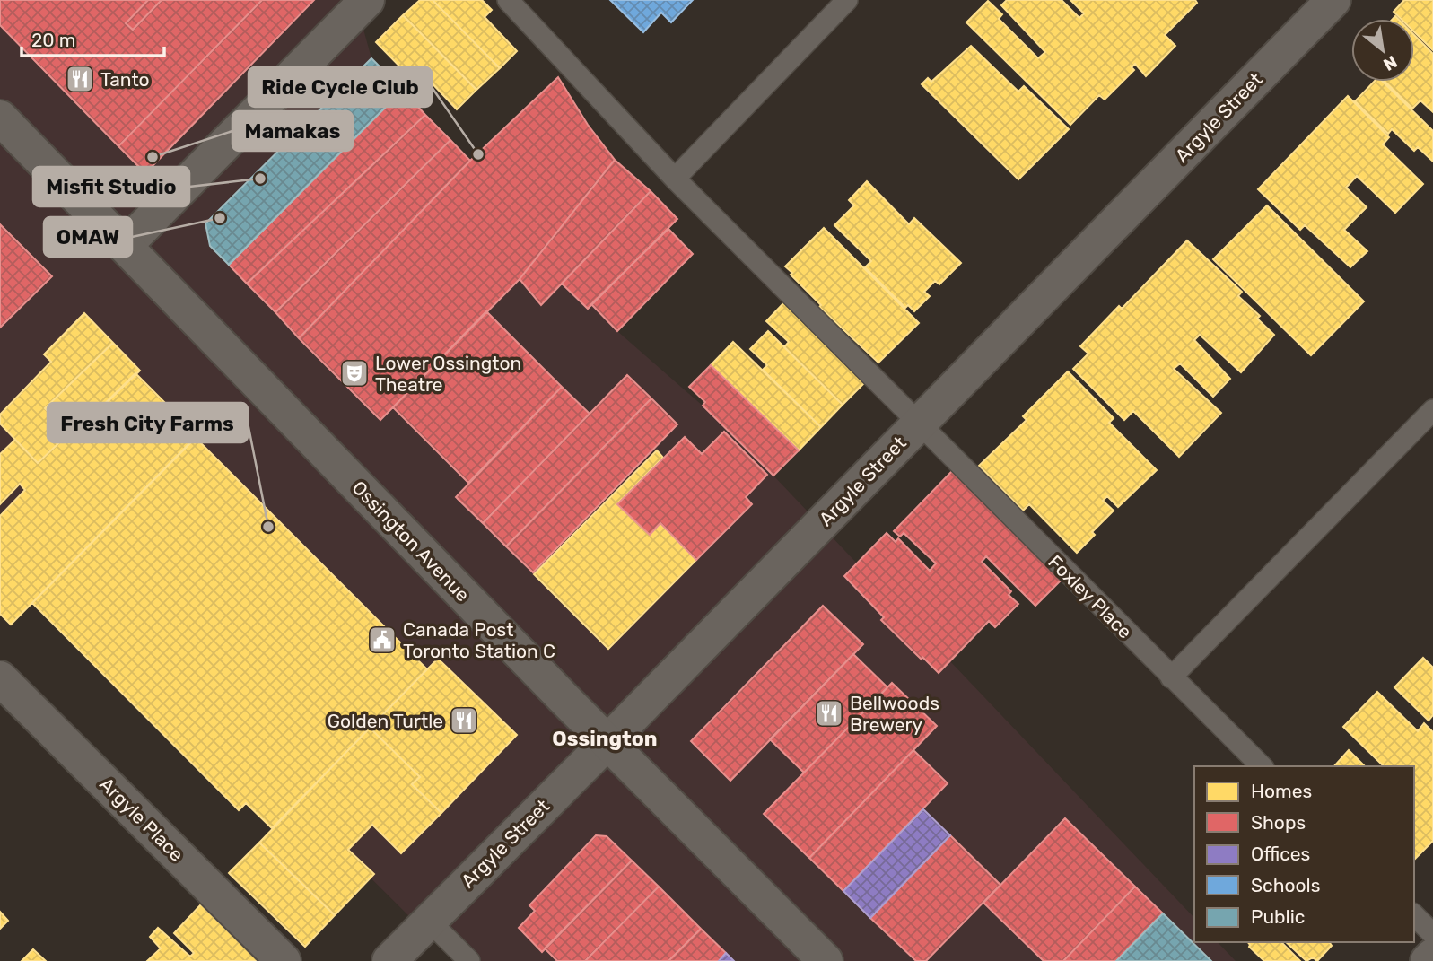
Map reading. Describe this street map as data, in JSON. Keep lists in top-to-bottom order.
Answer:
{
  "streets": {
    "street": ["Argyle Street", "Ossington Avenue", "Argyle Place"],
    "lane": ["Foxley Place"]
  },
  "crossings": [
    ["Argyle Street", "Ossington Avenue"],
    ["Argyle Street", "Foxley Place"]
  ],
  "districts": ["Ossington"],
  "places": {
    "restaurant": ["Tanto", "Bellwoods Brewery", "Golden Turtle"],
    "other": [
      "Ride Cycle Club",
      "Mamakas",
      "Misfit Studio",
      "OMAW",
      "Fresh City Farms"
    ],
    "theatre": ["Lower Ossington Theatre"],
    "public building": ["Canada Post Toronto Station C"]
  },
  "legend": [
    "Homes",
    "Shops",
    "Offices",
    "Schools",
    "Public"
  ],
  "scale_bar": "20 m",
  "north": "bottom right"
}
